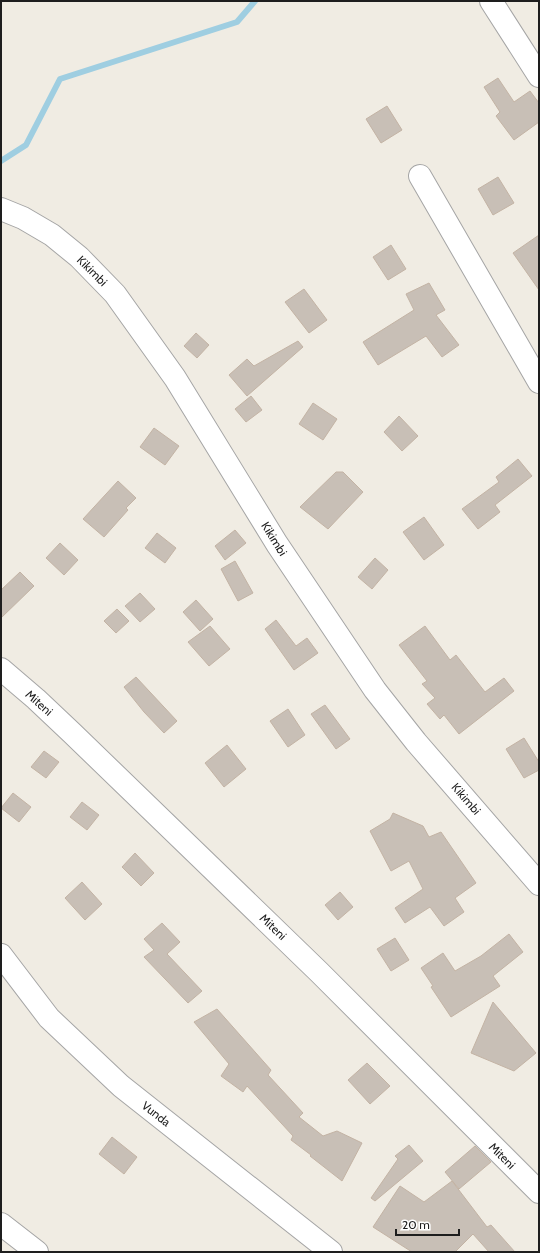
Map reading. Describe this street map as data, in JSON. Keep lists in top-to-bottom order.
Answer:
{
  "streets": {
    "street": ["Kikimbi", "Miteni", "Vunda"]
  },
  "scale_bar": "20 m"
}
